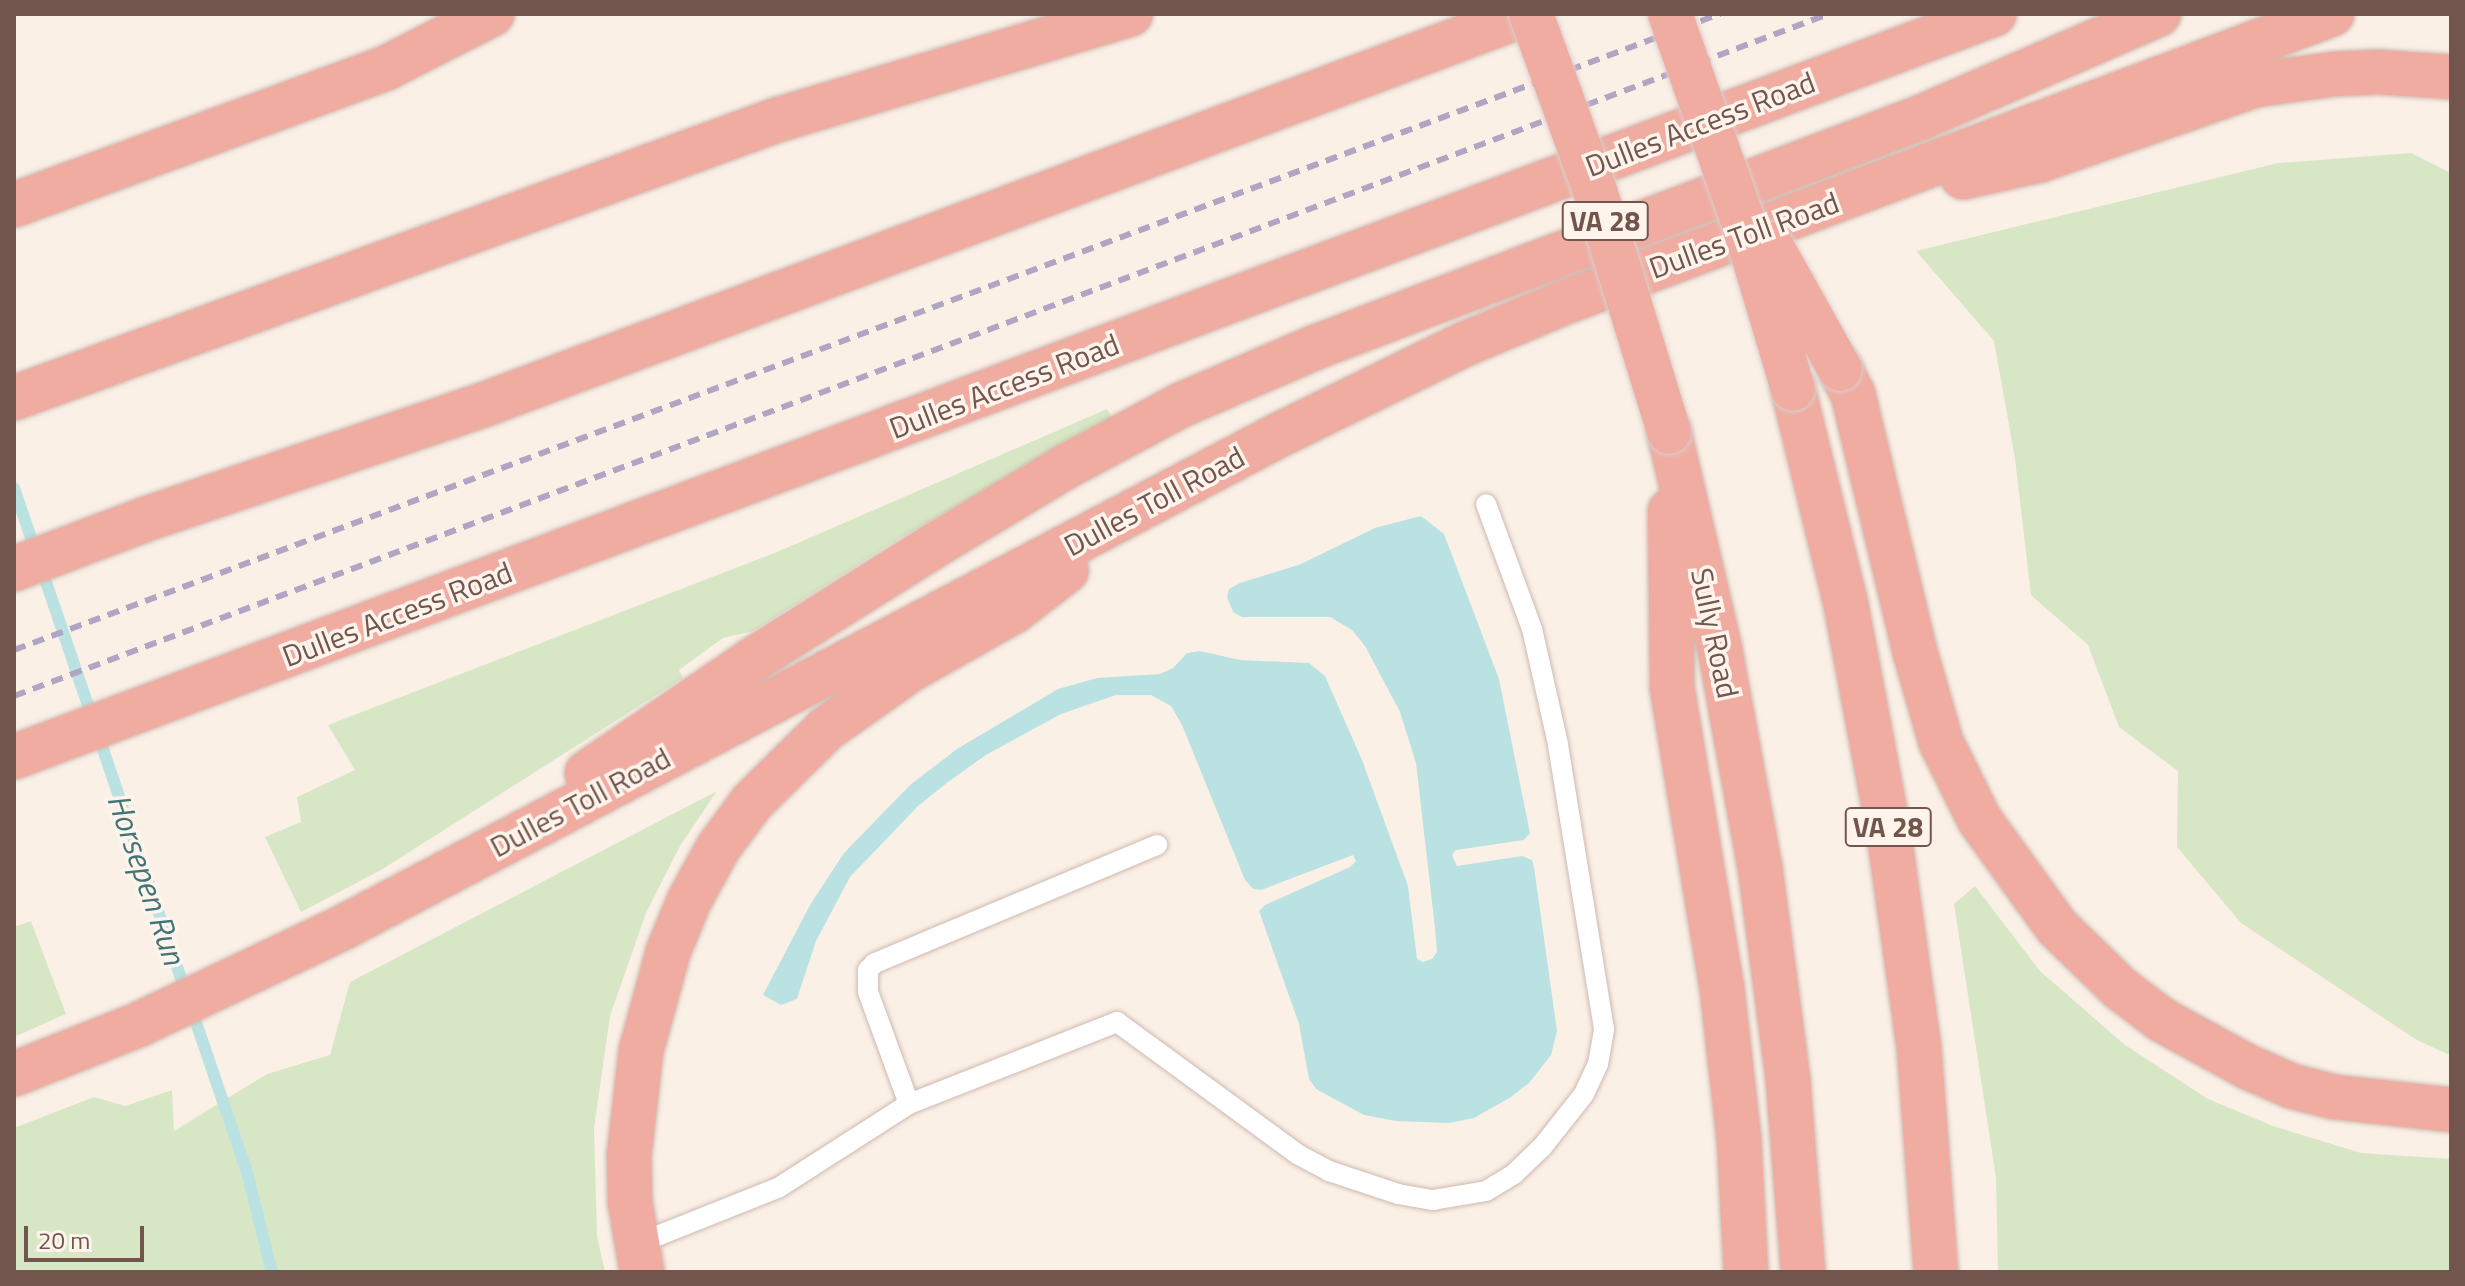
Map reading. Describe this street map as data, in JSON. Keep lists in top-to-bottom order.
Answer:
{
  "streets": {
    "highway": [
      "Dulles Access Road",
      "VA 28",
      "Dulles Toll Road",
      "Sully Road"
    ]
  },
  "water": ["Horsepen Run"],
  "scale_bar": "20 m"
}
